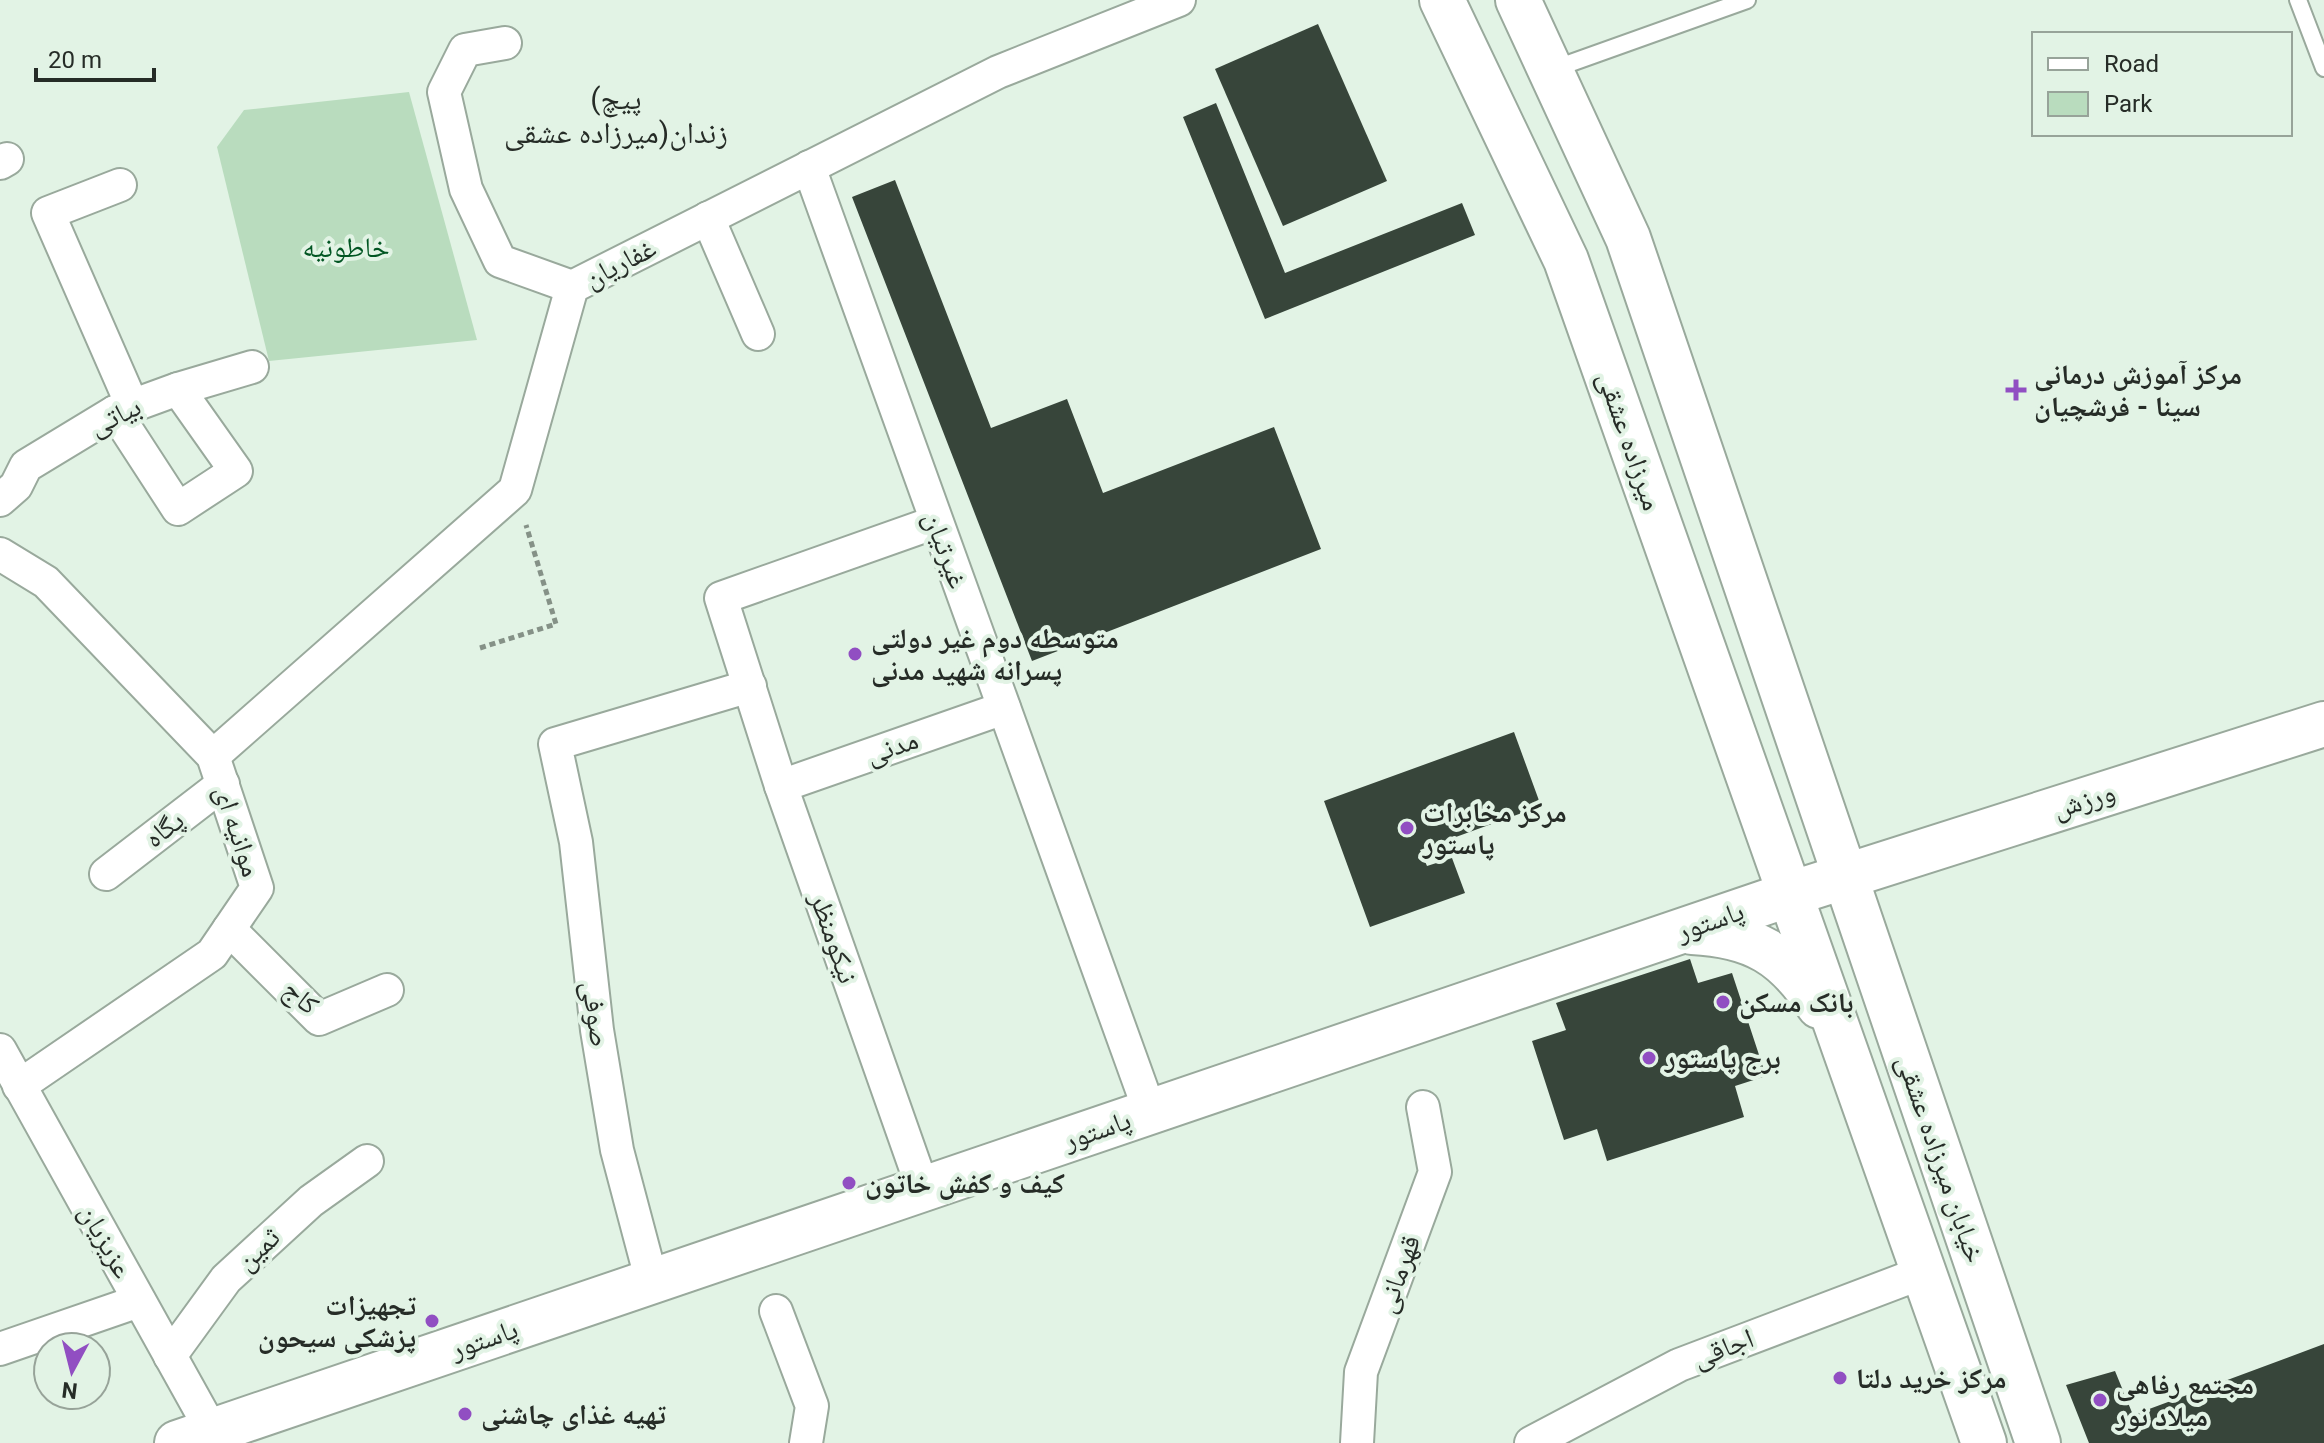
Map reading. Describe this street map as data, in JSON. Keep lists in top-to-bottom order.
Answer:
{
  "streets": {
    "main road": [
      "میرزاده عشقی",
      "ورزش",
      "پاستور",
      "خیابان میرزاده عشقی"
    ],
    "street": [
      "غفاریان",
      "بیاتی",
      "غیرتیان",
      "مدنی",
      "پگاه",
      "موانیه ای",
      "نیکومنظر",
      "کاج",
      "صوفی",
      "عزیزیان",
      "ثمین",
      "قهرمانی",
      "اجاقی"
    ]
  },
  "crossings": [
    ["غفاریان", "غیرتیان"],
    ["میرزاده عشقی", "ورزش"],
    ["میرزاده عشقی", "پاستور"],
    ["میرزاده عشقی", "خیابان میرزاده عشقی"],
    ["غیرتیان", "مدنی"],
    ["غیرتیان", "پاستور"],
    ["غیرتیان", "نیکومنظر"],
    ["مدنی", "نیکومنظر"],
    ["ورزش", "پاستور"],
    ["ورزش", "خیابان میرزاده عشقی"],
    ["پگاه", "موانیه ای"],
    ["موانیه ای", "کاج"],
    ["موانیه ای", "عزیزیان"],
    ["پاستور", "نیکومنظر"],
    ["پاستور", "صوفی"],
    ["پاستور", "خیابان میرزاده عشقی"],
    ["پاستور", "عزیزیان"],
    ["نیکومنظر", "صوفی"],
    ["خیابان میرزاده عشقی", "اجاقی"],
    ["عزیزیان", "ثمین"]
  ],
  "districts": ["(پیچ زندان(میرزاده عشقی"],
  "parks": ["خاطونیه"],
  "places": {
    "health": ["مرکز آموزش درمانی سینا - فرشچیان"],
    "other": [
      "متوسطه دوم غیر دولتی پسرانه شهید مدنی",
      "مرکز مخابرات پاستور",
      "بانک مسکن",
      "برج پاستور",
      "کیف و کفش خاتون",
      "تجهیزات پزشکی سیحون",
      "مرکز خرید دلتا",
      "مجتمع رفاهی میلاد نور",
      "تهیه غذای چاشنی"
    ]
  },
  "legend": ["Road", "Park"],
  "scale_bar": "20 m",
  "north": "bottom"
}
